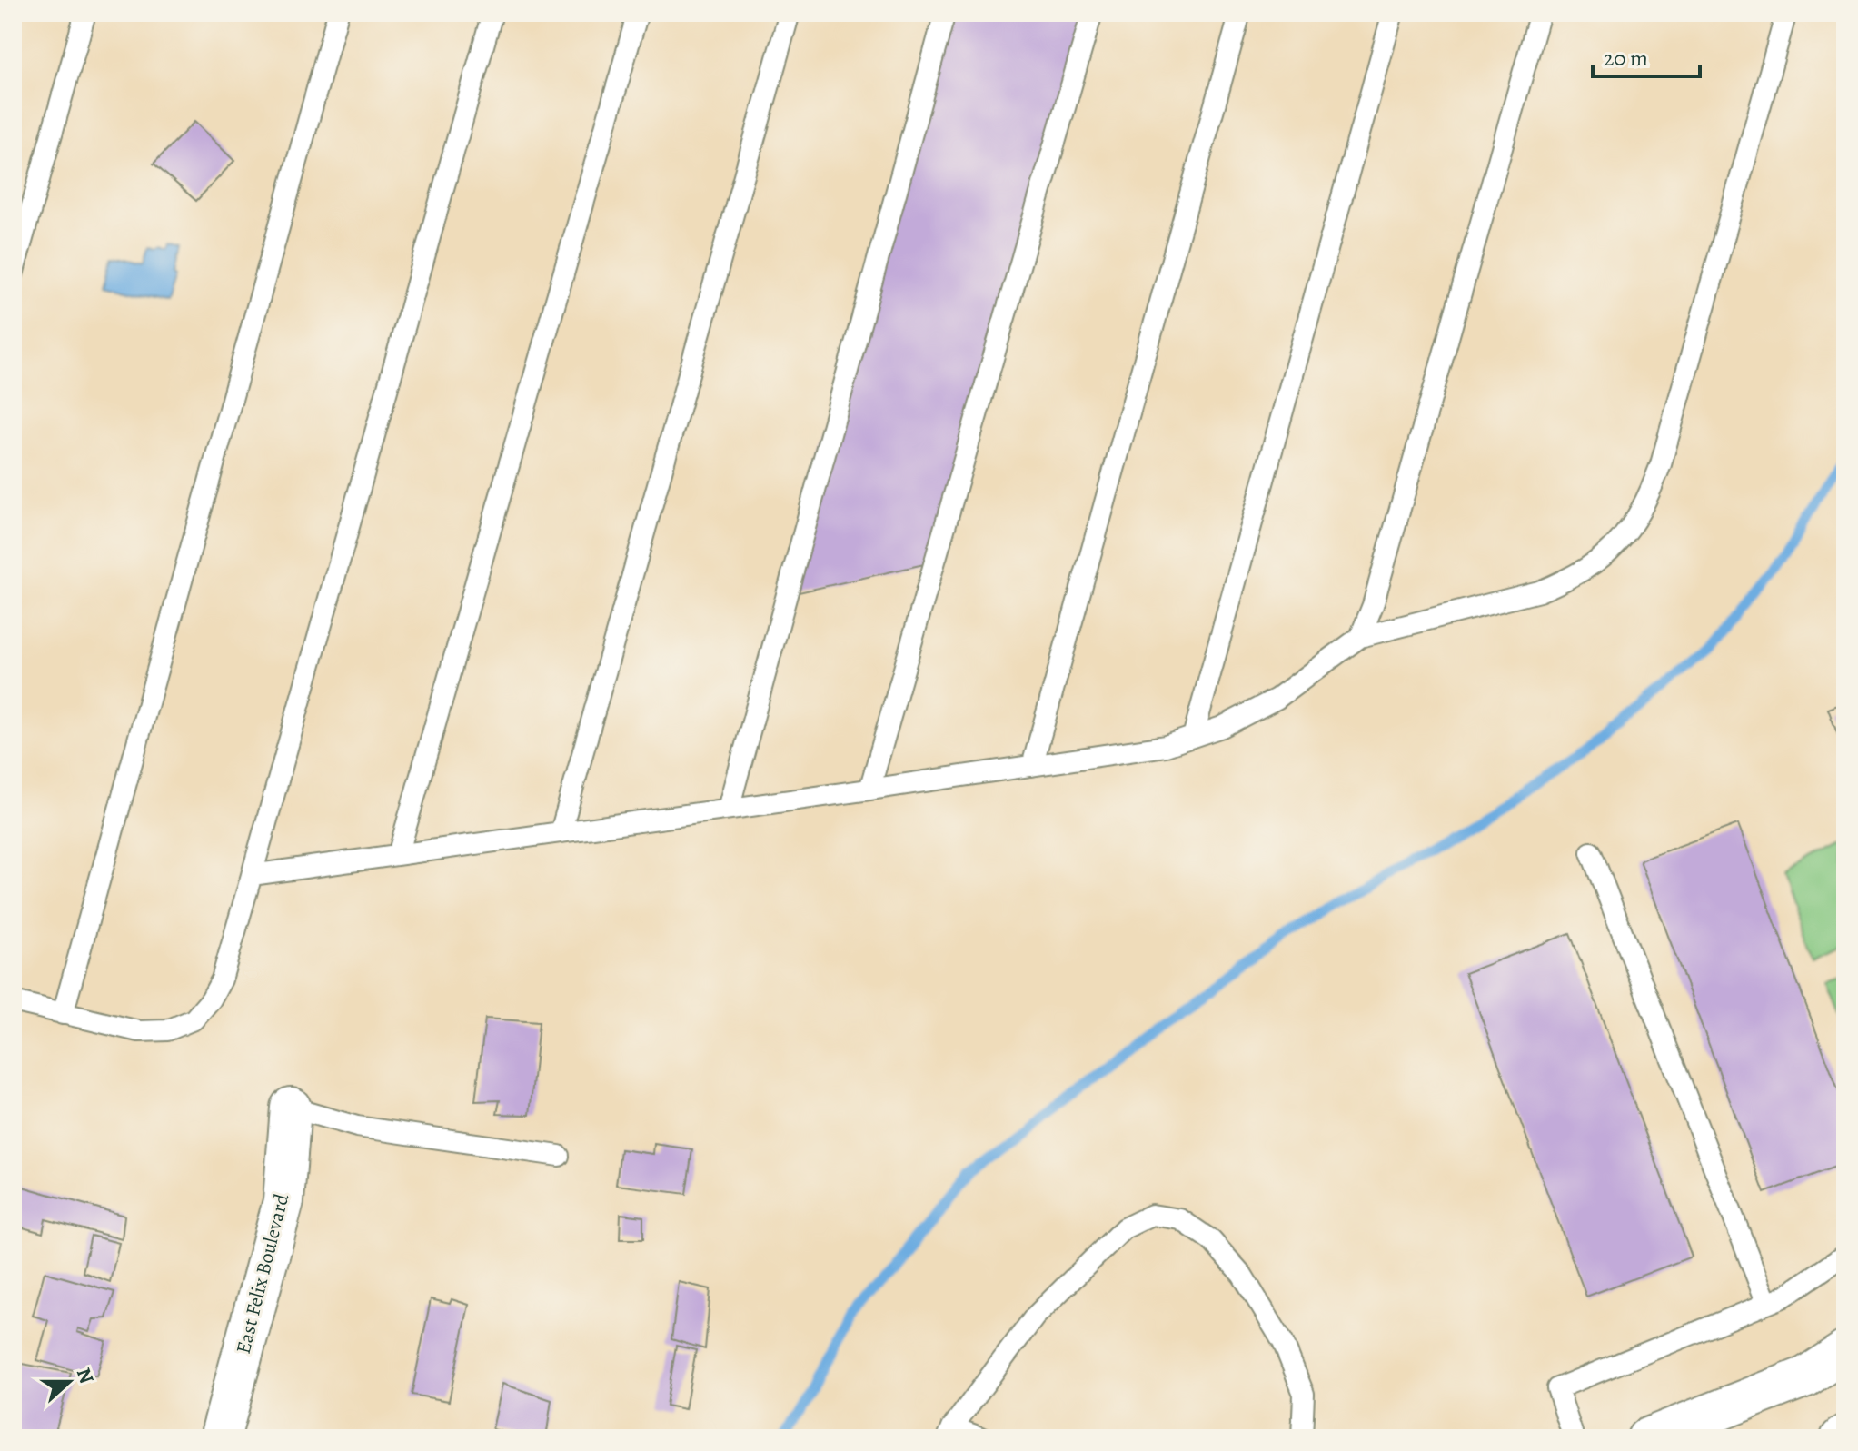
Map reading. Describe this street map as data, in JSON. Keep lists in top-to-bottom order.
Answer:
{
  "streets": {
    "street": ["East Felix Boulevard"]
  },
  "scale_bar": "20 m",
  "north": "right"
}
